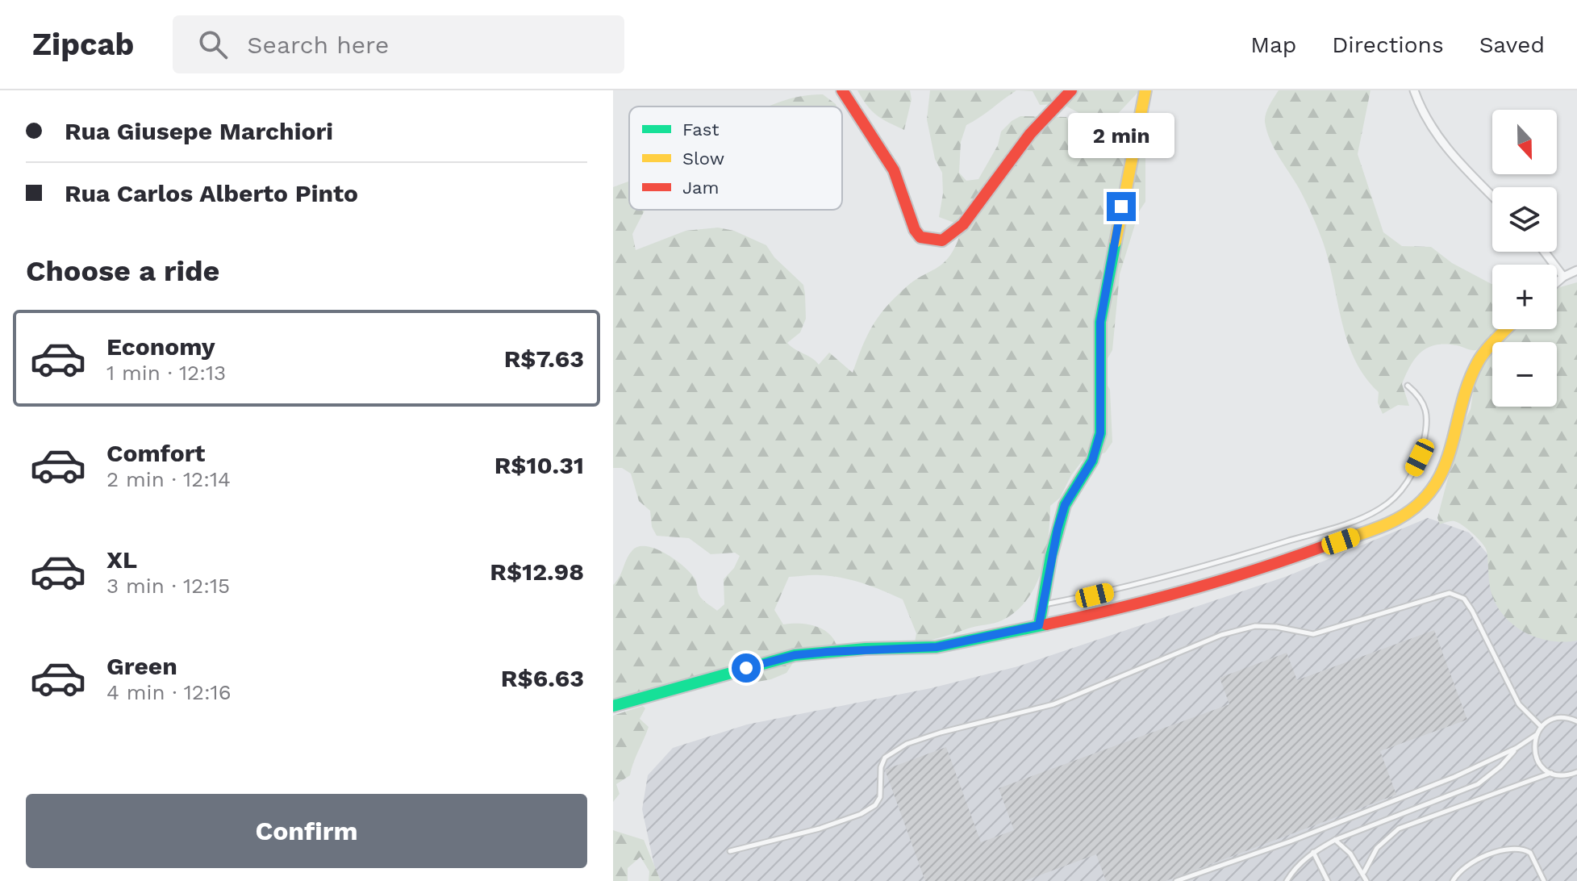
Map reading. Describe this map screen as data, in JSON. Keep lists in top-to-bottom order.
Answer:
{
  "legend": ["Fast", "Slow", "Jam"],
  "north": "bottom",
  "page": {
    "header": "Zipcab",
    "search": "Search here",
    "nav": ["Map", "Directions", "Saved"],
    "banner": ["Rua Giusepe Marchiori", "Rua Carlos Alberto Pinto"],
    "map_buttons": ["+", "−"],
    "bubble": "2 min",
    "heading": "Choose a ride",
    "list": [
      {
        "name": "Economy",
        "note": "1 min · 12:13",
        "value": "R$7.63"
      },
      {
        "name": "Comfort",
        "note": "2 min · 12:14",
        "value": "R$10.31"
      },
      {
        "name": "XL",
        "note": "3 min · 12:15",
        "value": "R$12.98"
      },
      {
        "name": "Green",
        "note": "4 min · 12:16",
        "value": "R$6.63"
      }
    ],
    "buttons": "Confirm"
  }
}
